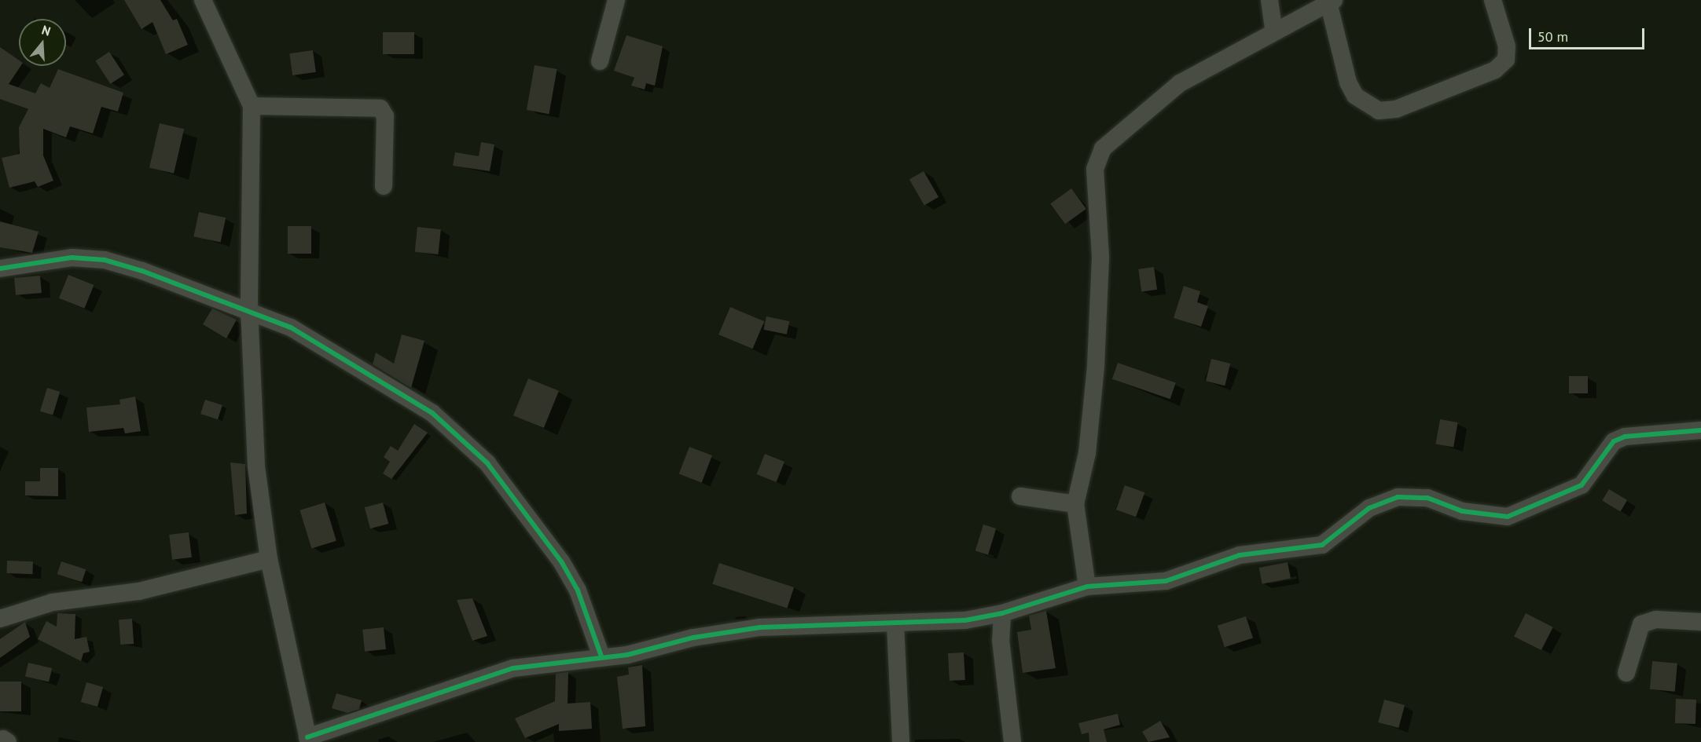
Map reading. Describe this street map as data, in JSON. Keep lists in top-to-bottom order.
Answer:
{
  "scale_bar": "50 m",
  "north": "top"
}
